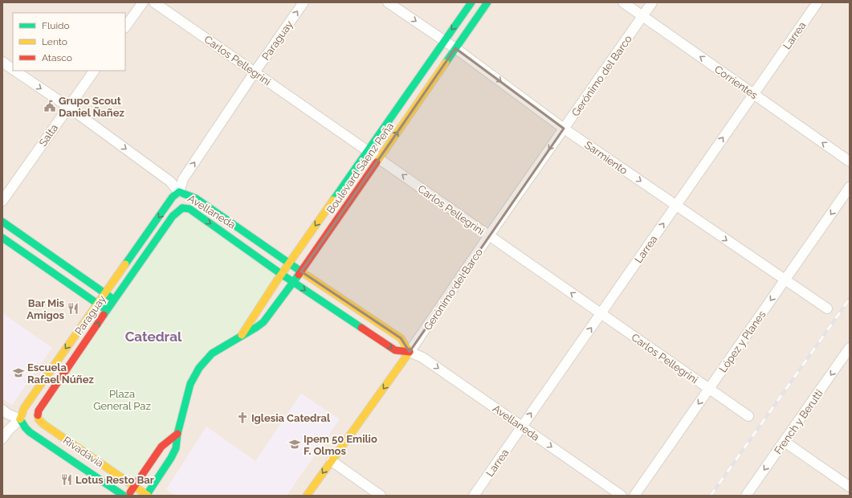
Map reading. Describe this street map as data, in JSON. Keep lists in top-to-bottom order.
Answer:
{
  "streets": {
    "main road": [
      "Paraguay",
      "Gerónimo del Barco",
      "Boulevard Sáenz Peña",
      "Avellaneda",
      "Rivadavia"
    ],
    "street": [
      "Larrea",
      "Carlos Pellegrini",
      "Corrientes",
      "Salta",
      "Sarmiento",
      "López y Planes",
      "French y Berutti"
    ]
  },
  "crossings": [
    ["Larrea", "Carlos Pellegrini"],
    ["Larrea", "Corrientes"],
    ["Larrea", "Sarmiento"],
    ["Larrea", "Avellaneda"],
    ["Paraguay", "Carlos Pellegrini"],
    ["Paraguay", "Avellaneda"],
    ["Paraguay", "Rivadavia"],
    ["Carlos Pellegrini", "Gerónimo del Barco"],
    ["Carlos Pellegrini", "Boulevard Sáenz Peña"],
    ["Carlos Pellegrini", "López y Planes"],
    ["Gerónimo del Barco", "Corrientes"],
    ["Gerónimo del Barco", "Sarmiento"],
    ["Gerónimo del Barco", "Avellaneda"],
    ["Salta", "Avellaneda"],
    ["Sarmiento", "Boulevard Sáenz Peña"],
    ["Sarmiento", "López y Planes"],
    ["Boulevard Sáenz Peña", "Avellaneda"],
    ["Boulevard Sáenz Peña", "Rivadavia"]
  ],
  "one_way": [
    "Larrea",
    "Carlos Pellegrini",
    "Gerónimo del Barco",
    "Corrientes",
    "Sarmiento",
    "Avellaneda",
    "López y Planes",
    "French y Berutti"
  ],
  "districts": ["Catedral"],
  "parks": ["Plaza General Paz"],
  "places": {
    "public building": ["Grupo Scout Daniel Ñañez"],
    "restaurant": ["Bar Mis Amigos", "Lotus Resto Bar"],
    "school or university": ["Escuela Rafael Núñez", "Ipem 50 Emilio F. Olmos"],
    "church": ["Iglesia Catedral"]
  },
  "legend": ["Fluido", "Lento", "Atasco"]
}
